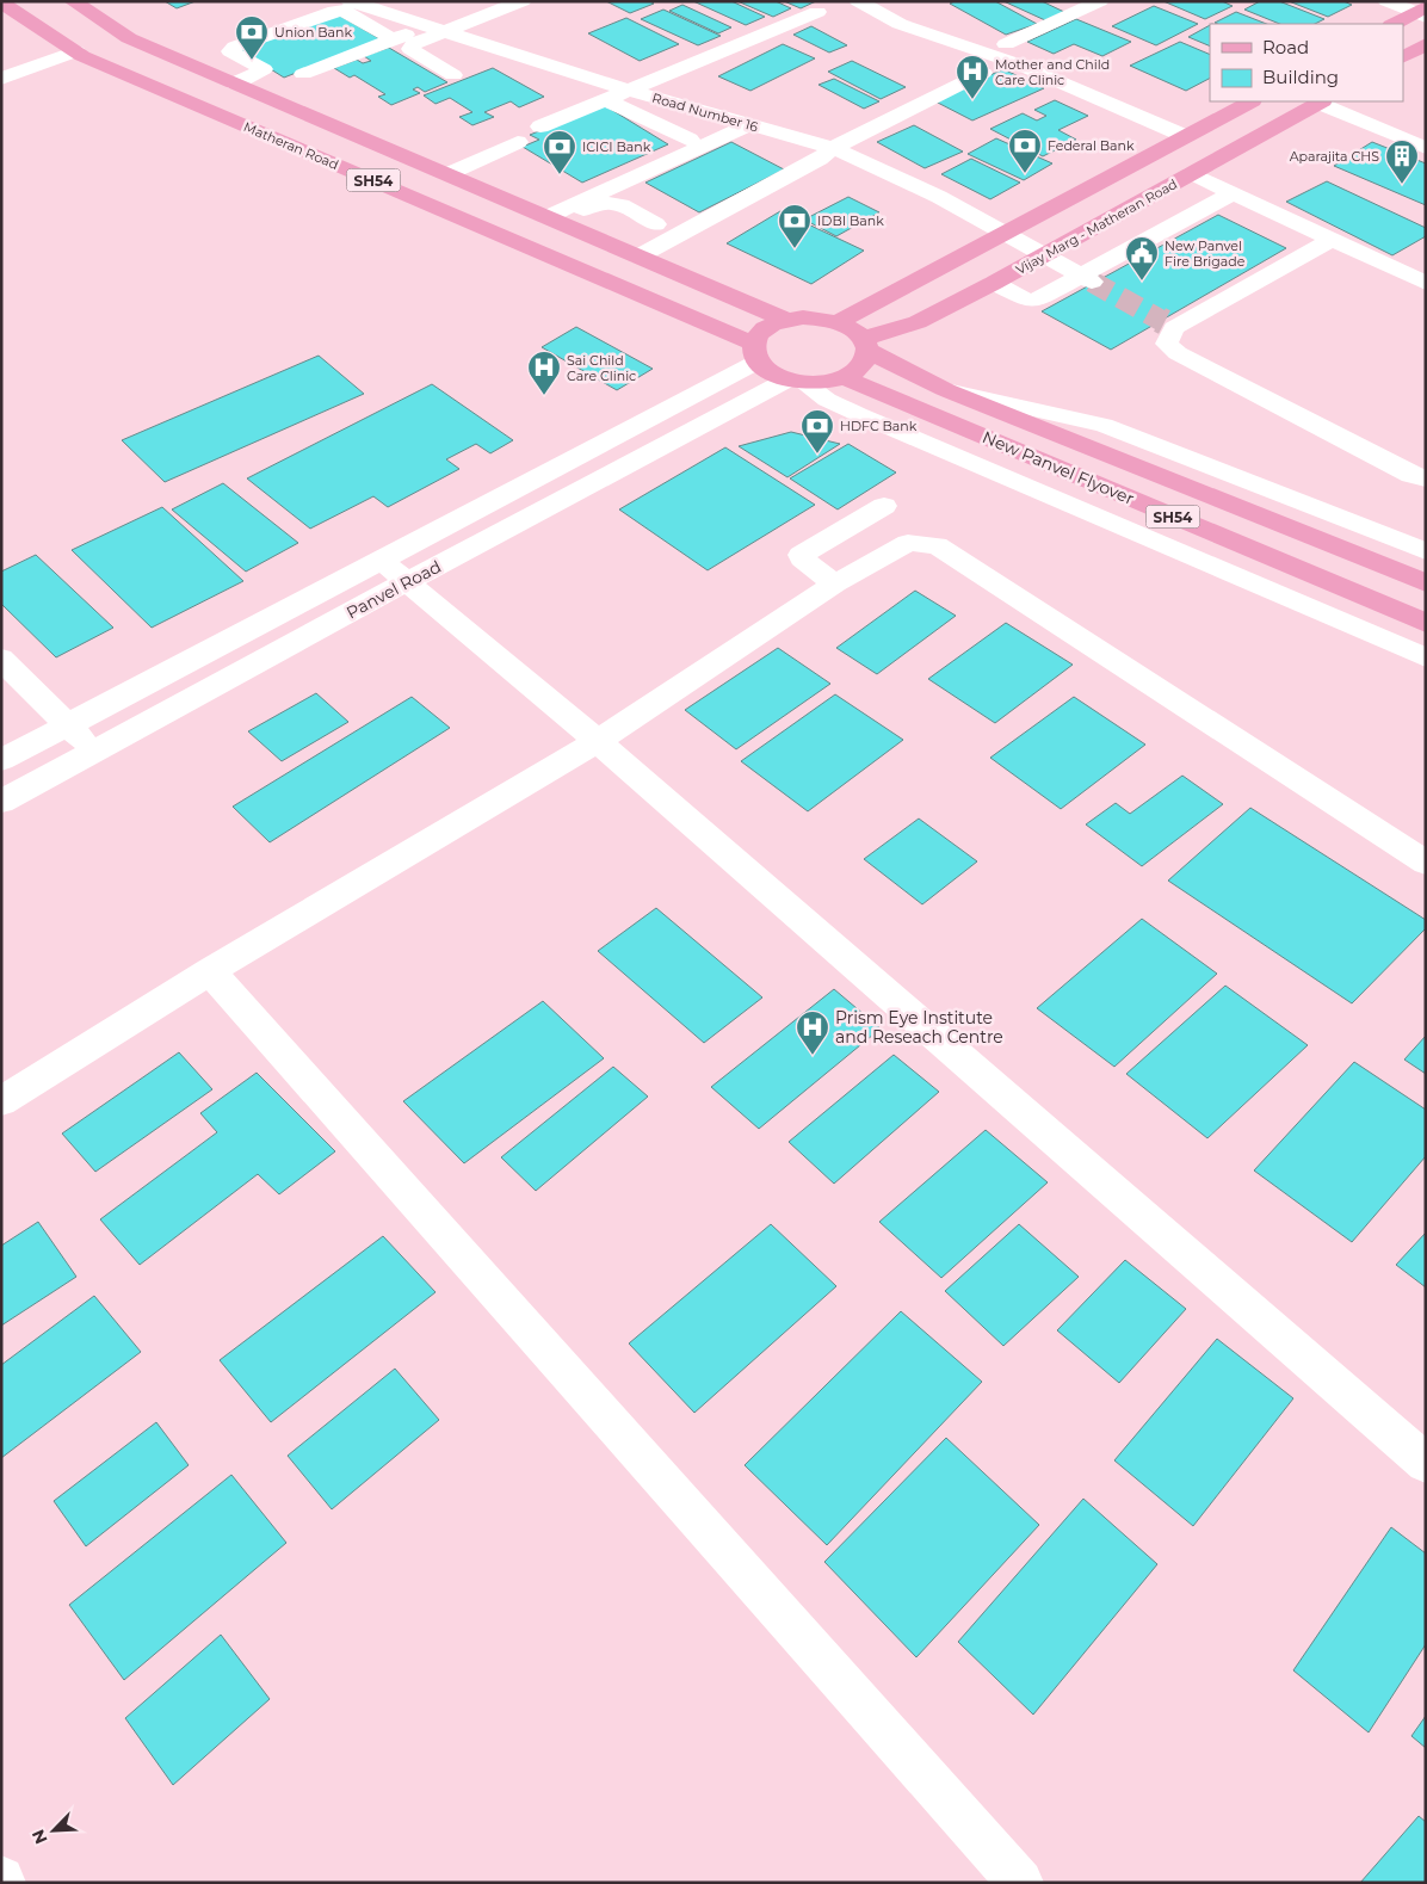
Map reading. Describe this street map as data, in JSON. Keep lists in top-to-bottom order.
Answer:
{
  "streets": {
    "main road": [
      "Matheran Road",
      "SH54",
      "Vijay Marg - Matheran Road",
      "New Panvel Flyover"
    ],
    "street": ["Road Number 16", "Panvel Road"]
  },
  "crossings": [
    ["Road Number 16", "Vijay Marg - Matheran Road"],
    ["Matheran Road", "SH54"],
    ["Matheran Road", "Vijay Marg - Matheran Road"],
    ["Matheran Road", "New Panvel Flyover"],
    ["Matheran Road", "Panvel Road"],
    ["SH54", "Vijay Marg - Matheran Road"],
    ["SH54", "New Panvel Flyover"],
    ["SH54", "Panvel Road"],
    ["Vijay Marg - Matheran Road", "New Panvel Flyover"],
    ["Vijay Marg - Matheran Road", "Panvel Road"],
    ["New Panvel Flyover", "Panvel Road"]
  ],
  "places": {
    "bank": [
      "Union Bank",
      "Federal Bank",
      "ICICI Bank",
      "IDBI Bank",
      "HDFC Bank"
    ],
    "hospital": ["Mother and Child Care Clinic", "Sai Child Care Clinic", "Prism Eye Institute and Reseach Centre"],
    "building": ["Aparajita CHS"],
    "public building": ["New Panvel Fire Brigade"]
  },
  "legend": ["Road", "Building"],
  "north": "bottom left"
}
